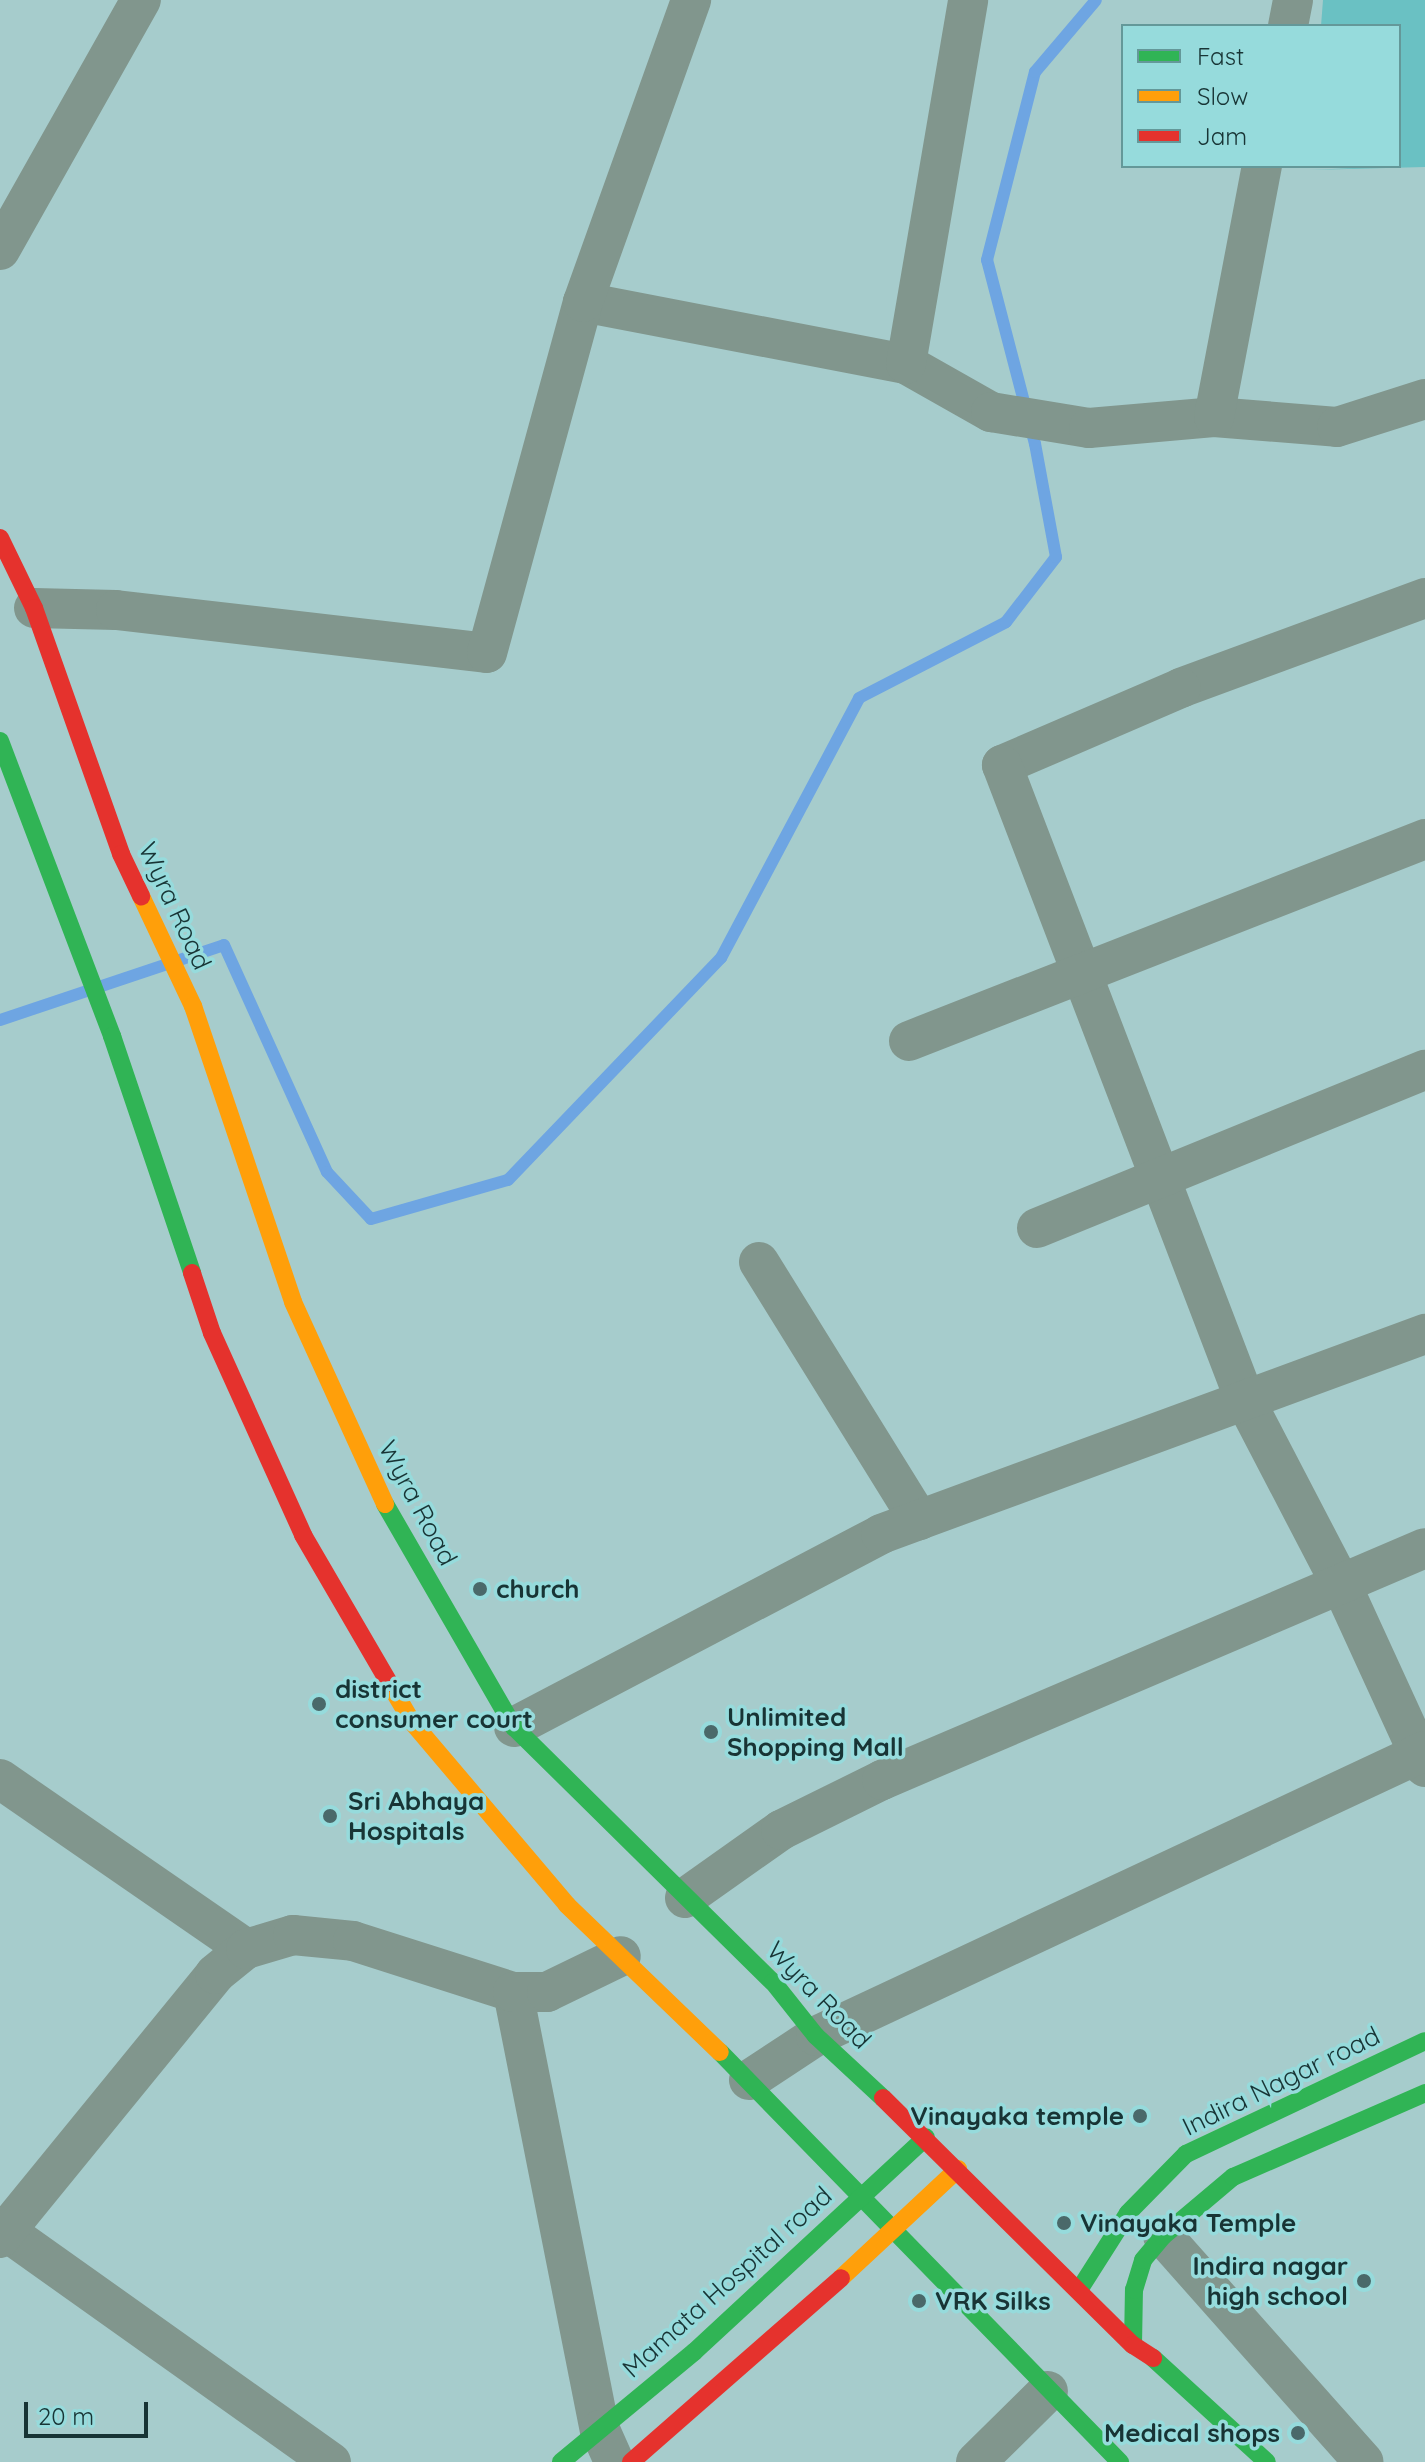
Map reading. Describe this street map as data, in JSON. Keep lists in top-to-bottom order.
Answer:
{
  "streets": {
    "main road": ["Wyra Road", "Indira Nagar road", "Mamata Hospital road"]
  },
  "crossings": [
    ["Wyra Road", "Indira Nagar road"],
    ["Wyra Road", "Mamata Hospital road"]
  ],
  "places": [
    "church",
    "district consumer court",
    "Unlimited Shopping Mall",
    "Sri Abhaya Hospitals",
    "Vinayaka temple",
    "Vinayaka Temple",
    "Indira nagar high school",
    "VRK Silks",
    "Medical shops"
  ],
  "legend": ["Fast", "Slow", "Jam"],
  "scale_bar": "20 m"
}
